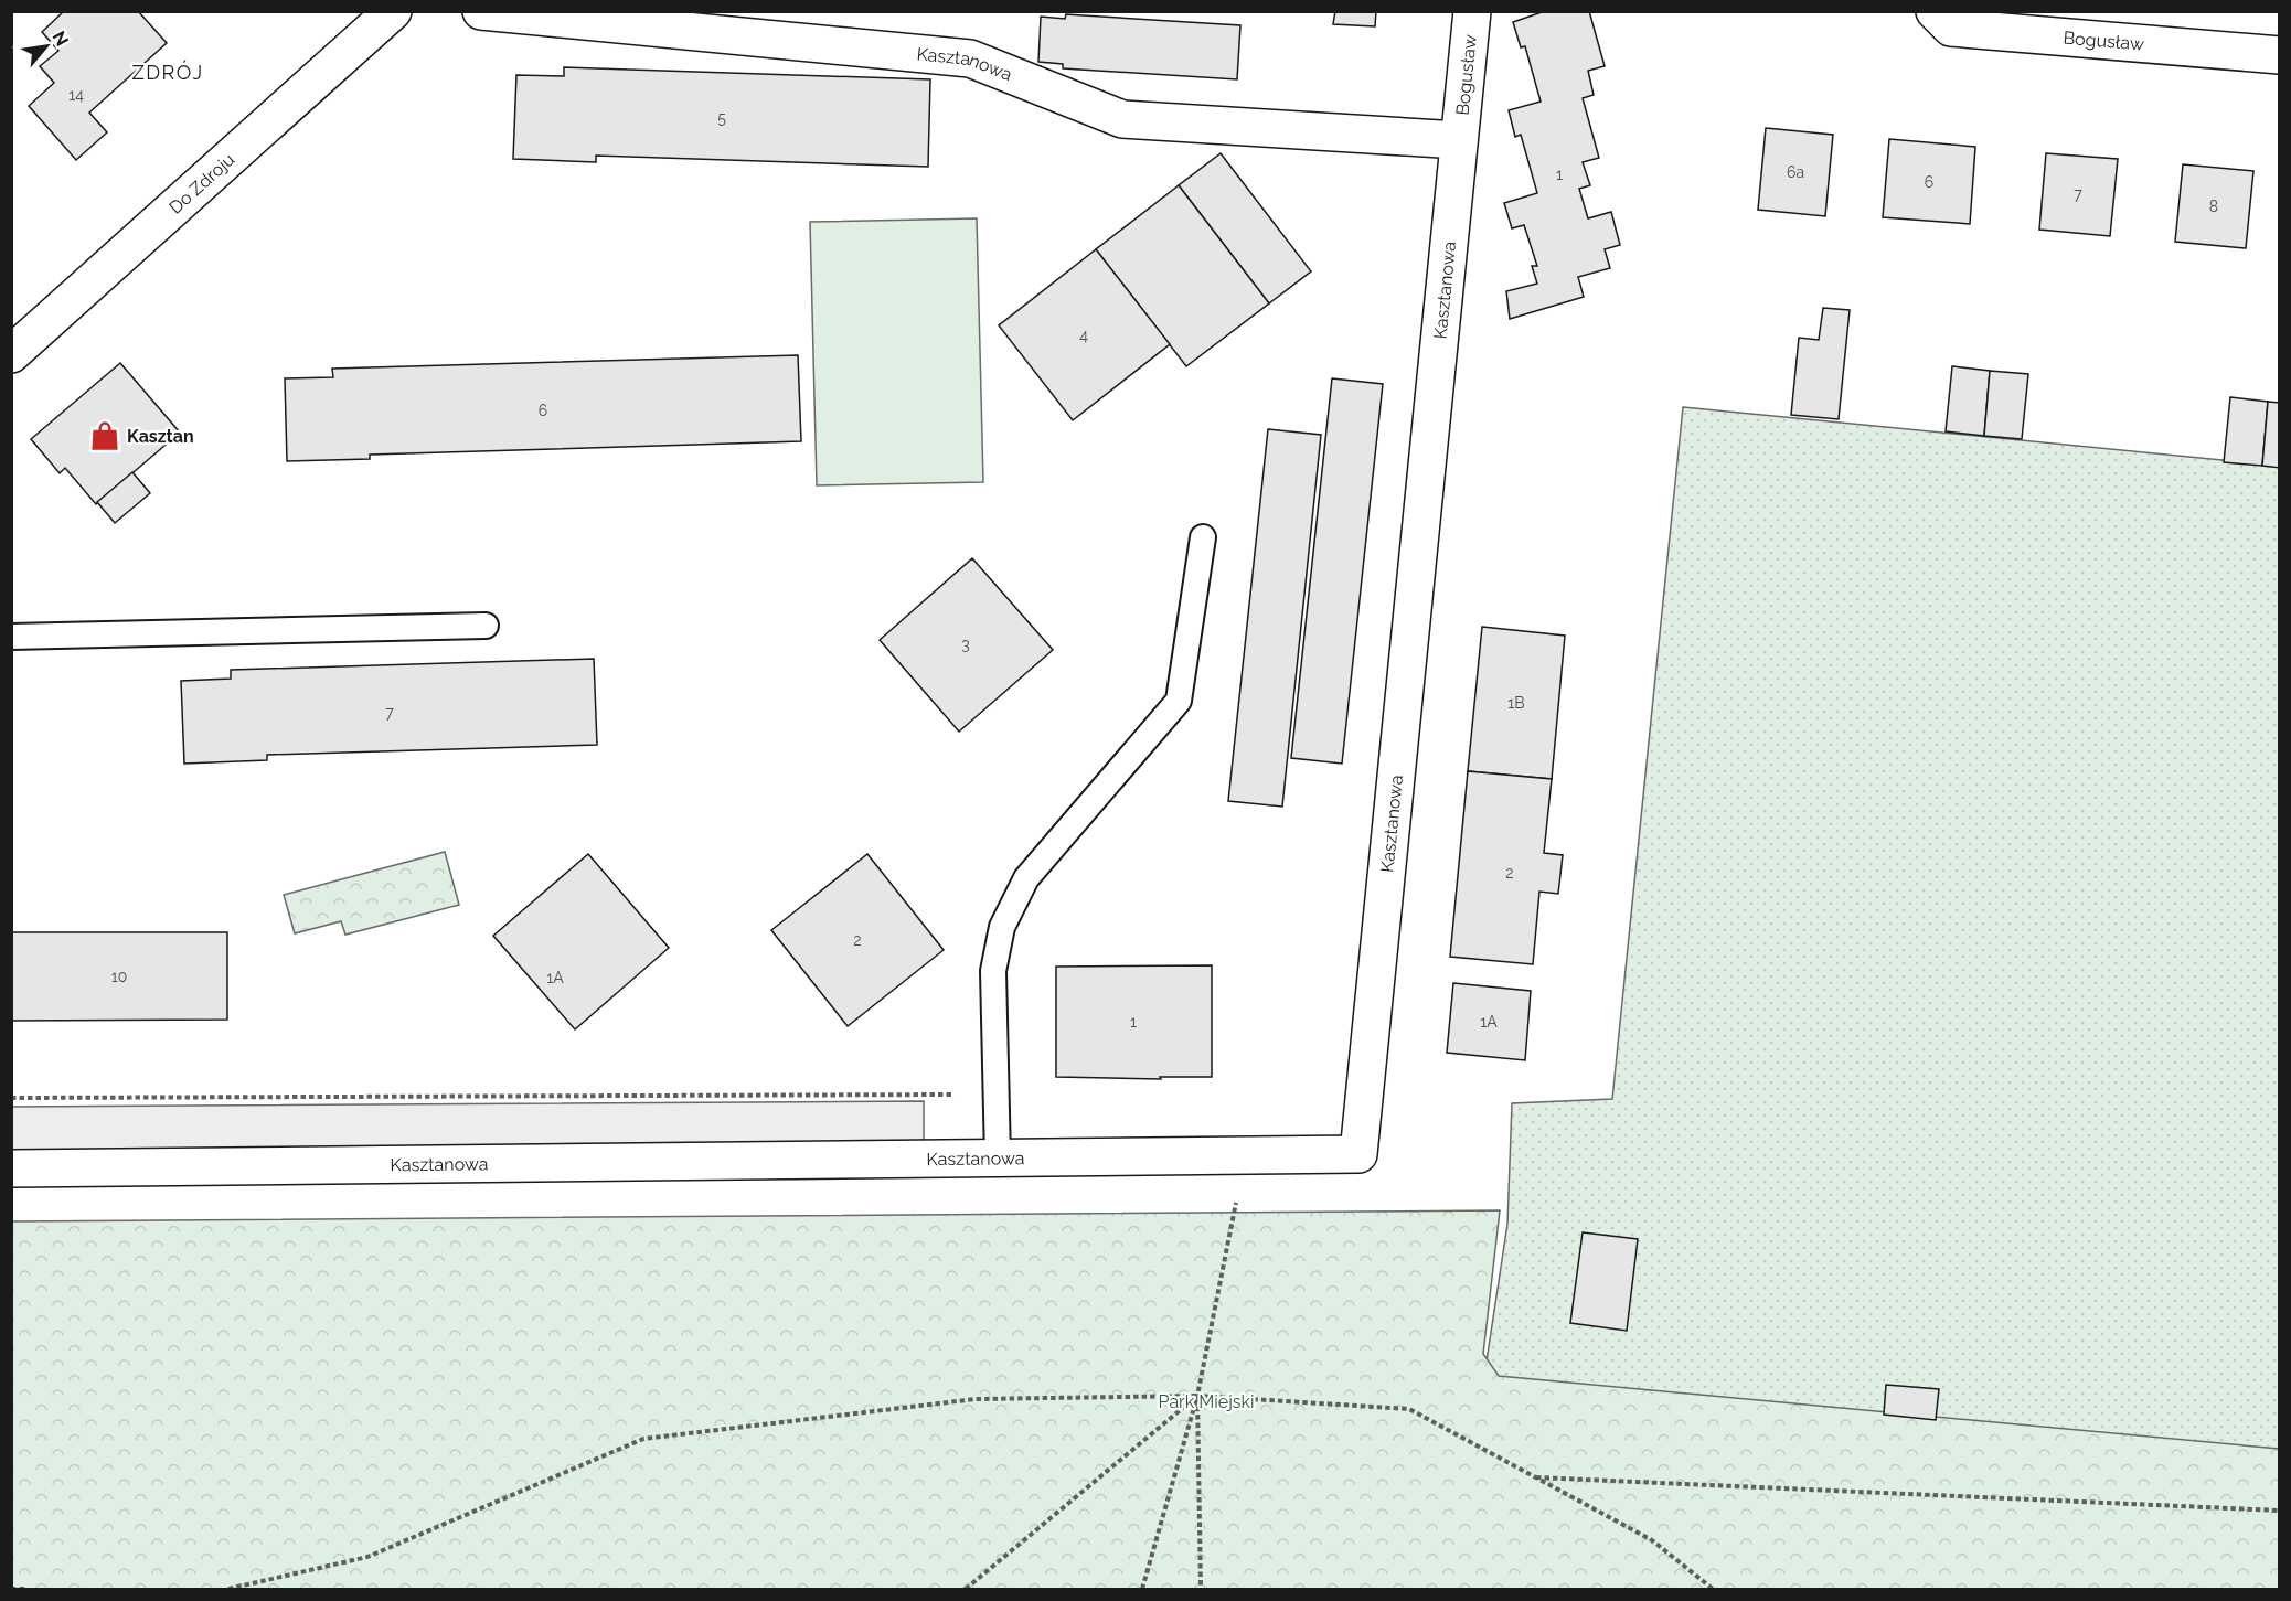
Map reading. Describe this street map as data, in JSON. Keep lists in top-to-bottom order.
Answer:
{
  "streets": {
    "street": ["Bogusław", "Kasztanowa", "Do Zdroju"]
  },
  "crossings": [
    ["Bogusław", "Kasztanowa"]
  ],
  "districts": ["ZDRÓJ"],
  "parks": ["Park Miejski"],
  "places": {
    "shop": ["Kasztan"]
  },
  "house_numbers": [
    "14",
    "5",
    "6a",
    "1",
    "6",
    "7",
    "8",
    "4",
    "6",
    "3",
    "1B",
    "7",
    "2",
    "2",
    "10",
    "1A",
    "1",
    "1A"
  ],
  "north": "top right"
}
